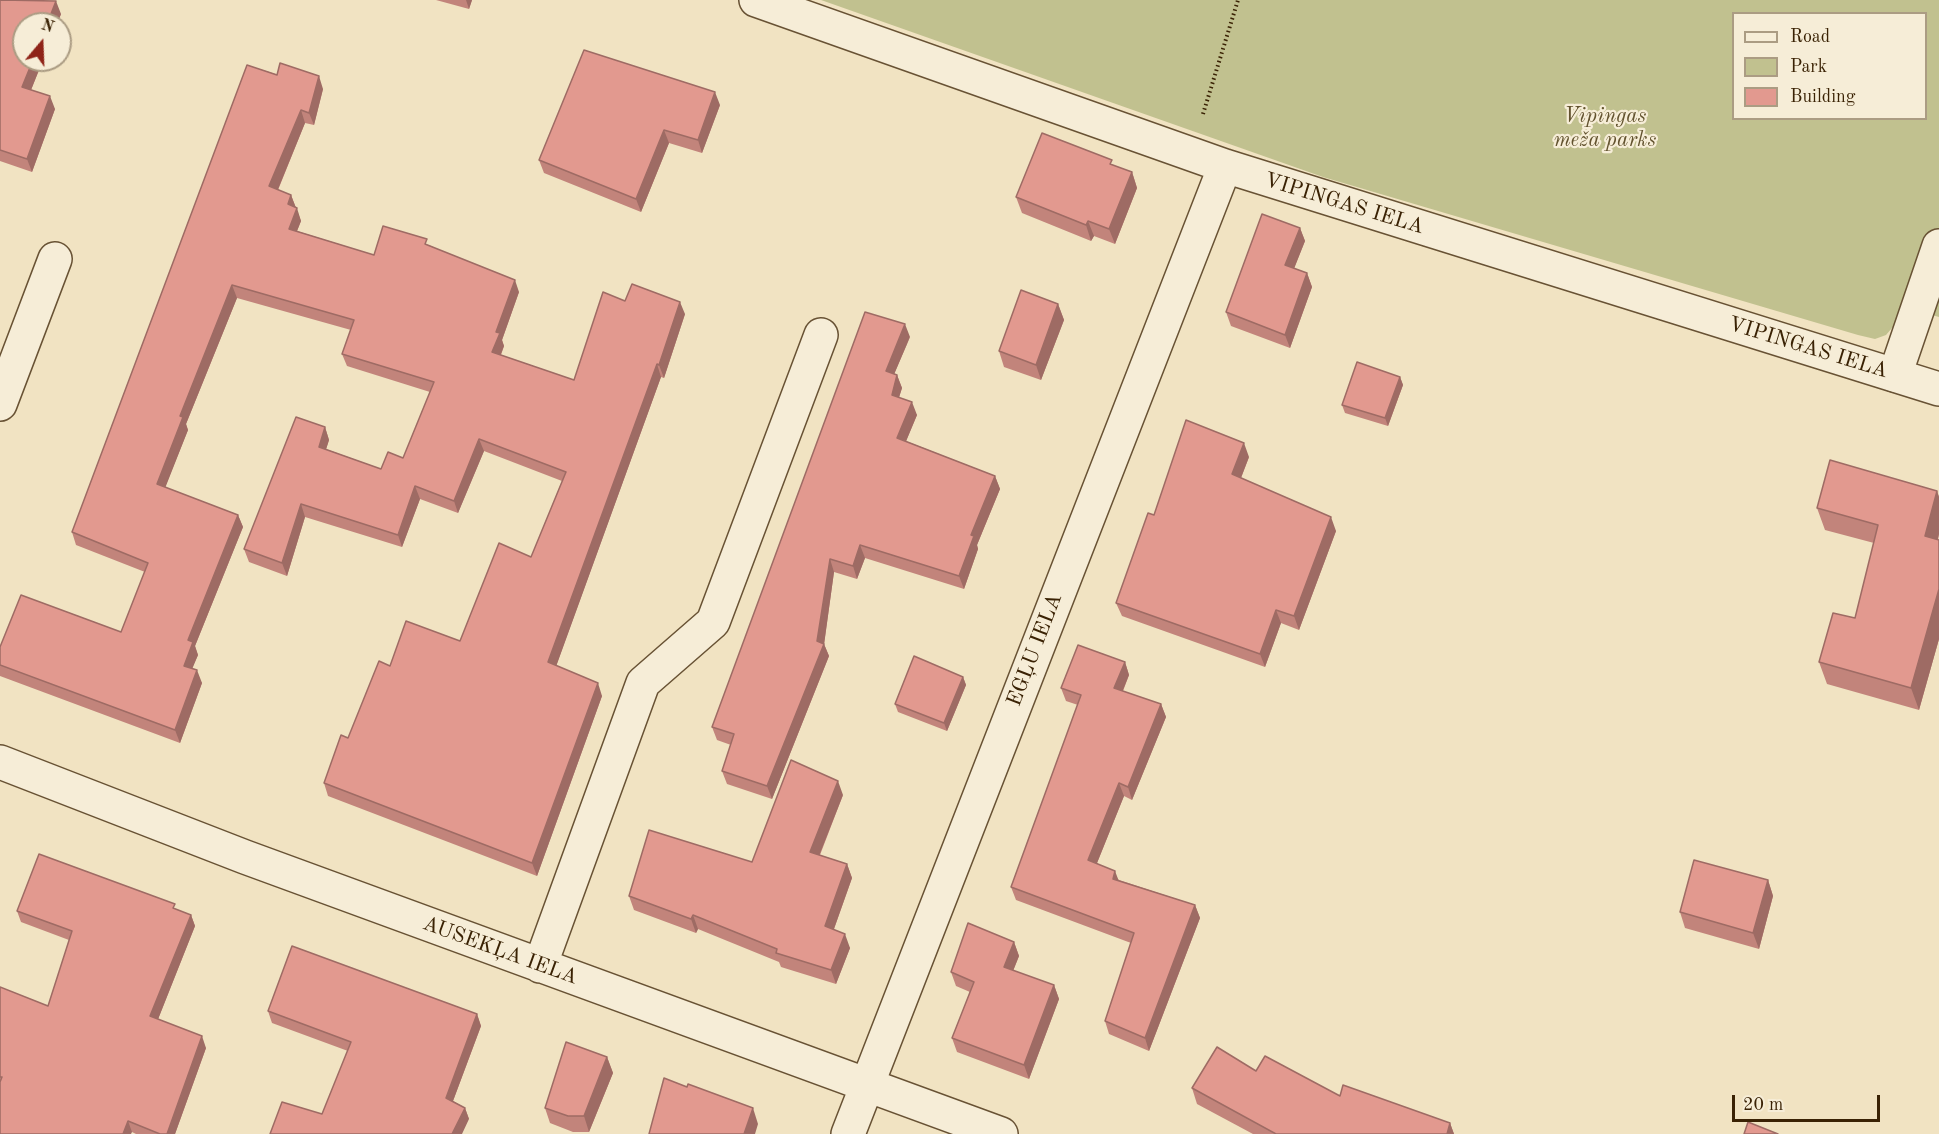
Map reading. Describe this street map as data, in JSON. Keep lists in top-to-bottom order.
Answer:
{
  "streets": {
    "street": ["VIPINGAS IELA", "EGĻU IELA", "AUSEKĻA IELA"]
  },
  "crossings": [
    ["VIPINGAS IELA", "EGĻU IELA"],
    ["EGĻU IELA", "AUSEKĻA IELA"]
  ],
  "parks": ["Vipingas meža parks"],
  "legend": ["Road", "Park", "Building"],
  "scale_bar": "20 m",
  "north": "top"
}
